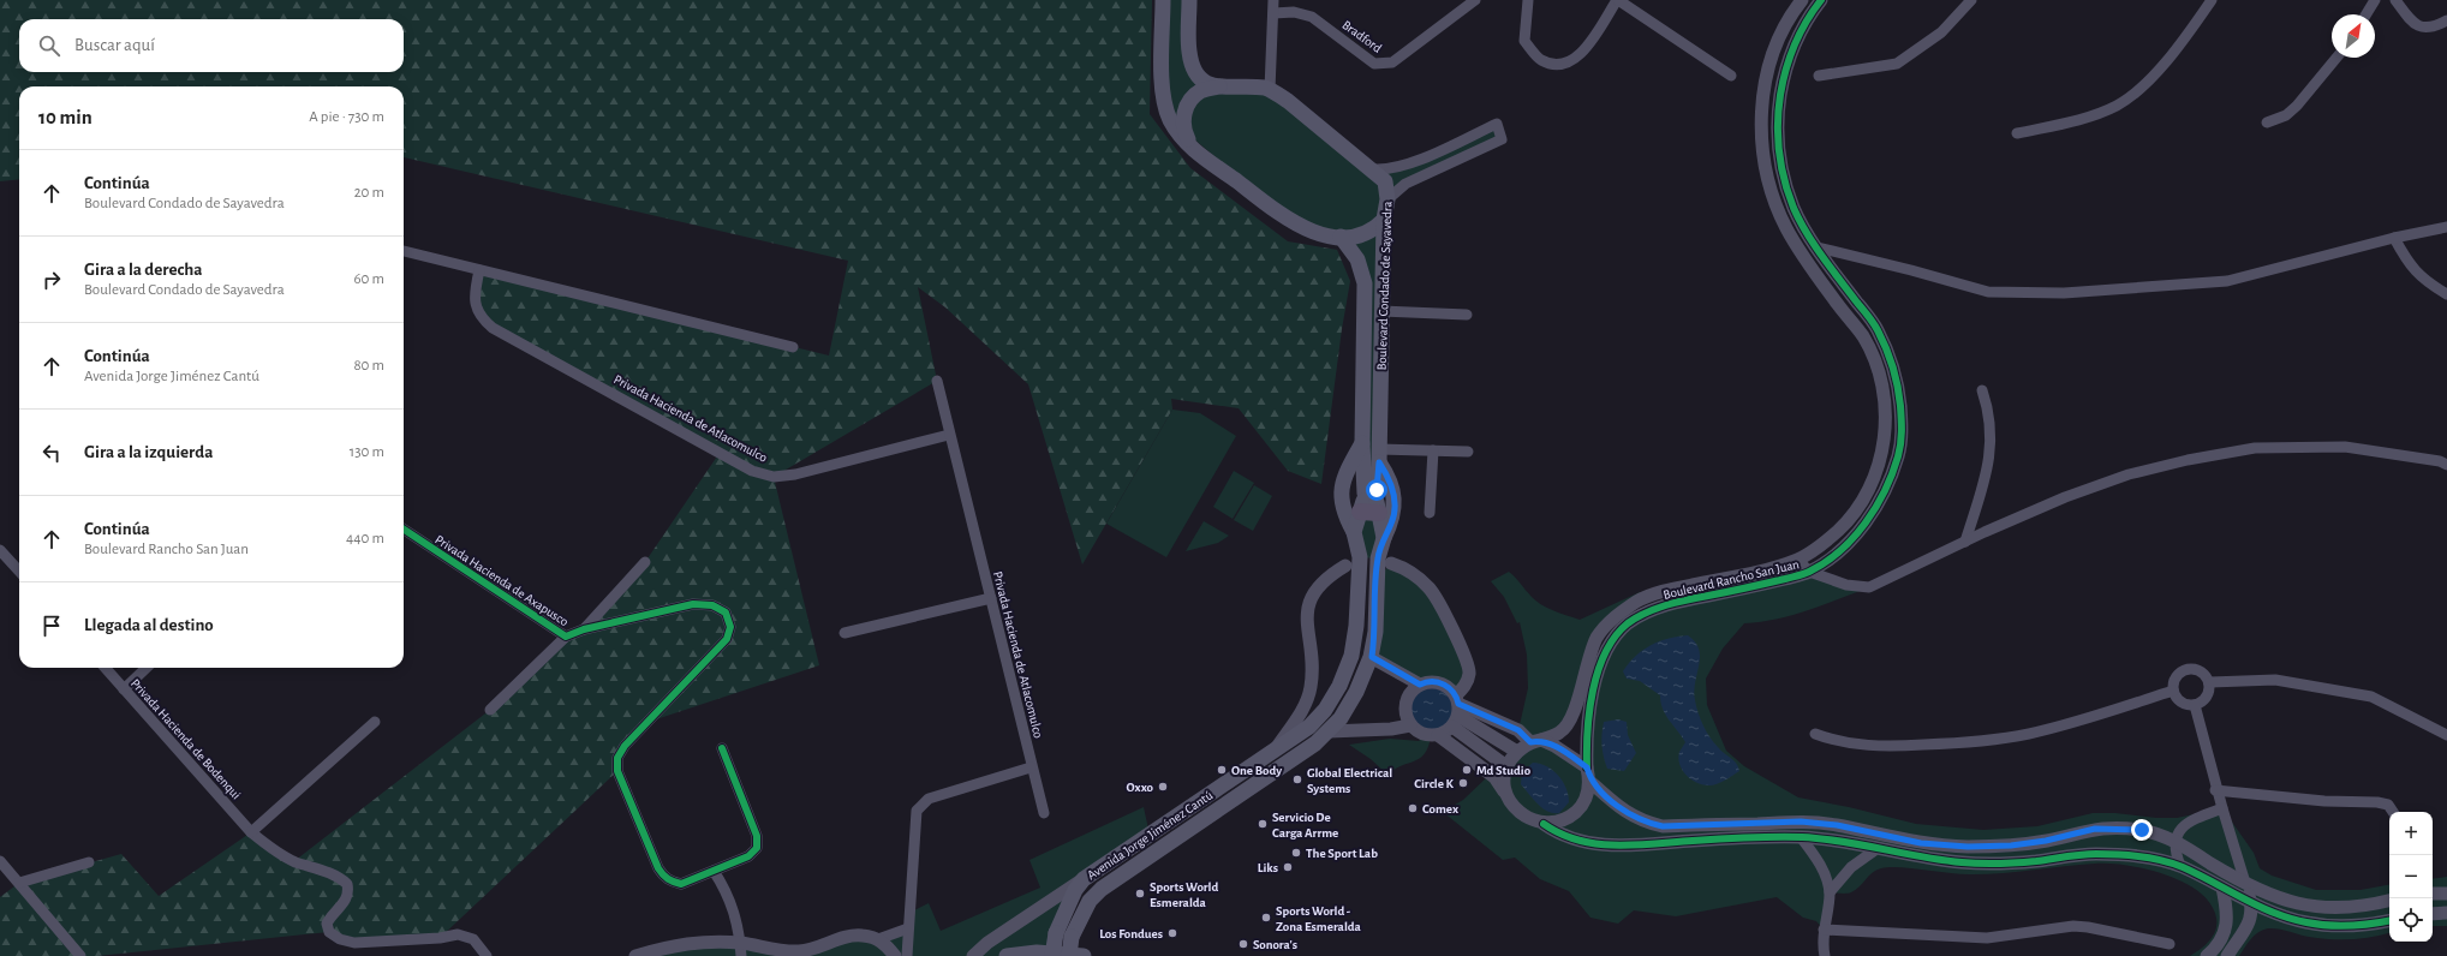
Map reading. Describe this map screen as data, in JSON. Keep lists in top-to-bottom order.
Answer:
{
  "streets": {
    "main road": ["Boulevard Condado de Sayavedra", "Avenida Jorge Jiménez Cantú"],
    "street": [
      "Bradford",
      "Privada Hacienda de Atlacomulco",
      "Boulevard Rancho San Juan",
      "Privada Hacienda de Axapusco",
      "Privada Hacienda de Bodenqui"
    ]
  },
  "crossings": [
    ["Boulevard Condado de Sayavedra", "Avenida Jorge Jiménez Cantú"]
  ],
  "places": [
    "One Body",
    "Md Studio",
    "Global Electrical Systems",
    "Circle K",
    "Oxxo",
    "Comex",
    "Servicio De Carga Arrme",
    "The Sport Lab",
    "Liks",
    "Sports World Esmeralda",
    "Sports World - Zona Esmeralda",
    "Los Fondues",
    "Sonora's"
  ],
  "north": "top right",
  "page": {
    "search": "Buscar aquí",
    "heading": ["10 min", "A pie · 730 m"],
    "list": [
      ["Continúa", "Boulevard Condado de Sayavedra", "20 m"],
      ["Gira a la derecha", "Boulevard Condado de Sayavedra", "60 m"],
      ["Continúa", "Avenida Jorge Jiménez Cantú", "80 m"],
      ["Gira a la izquierda", "130 m"],
      ["Continúa", "Boulevard Rancho San Juan", "440 m"],
      "Llegada al destino"
    ],
    "map_buttons": ["+", "−"]
  }
}
